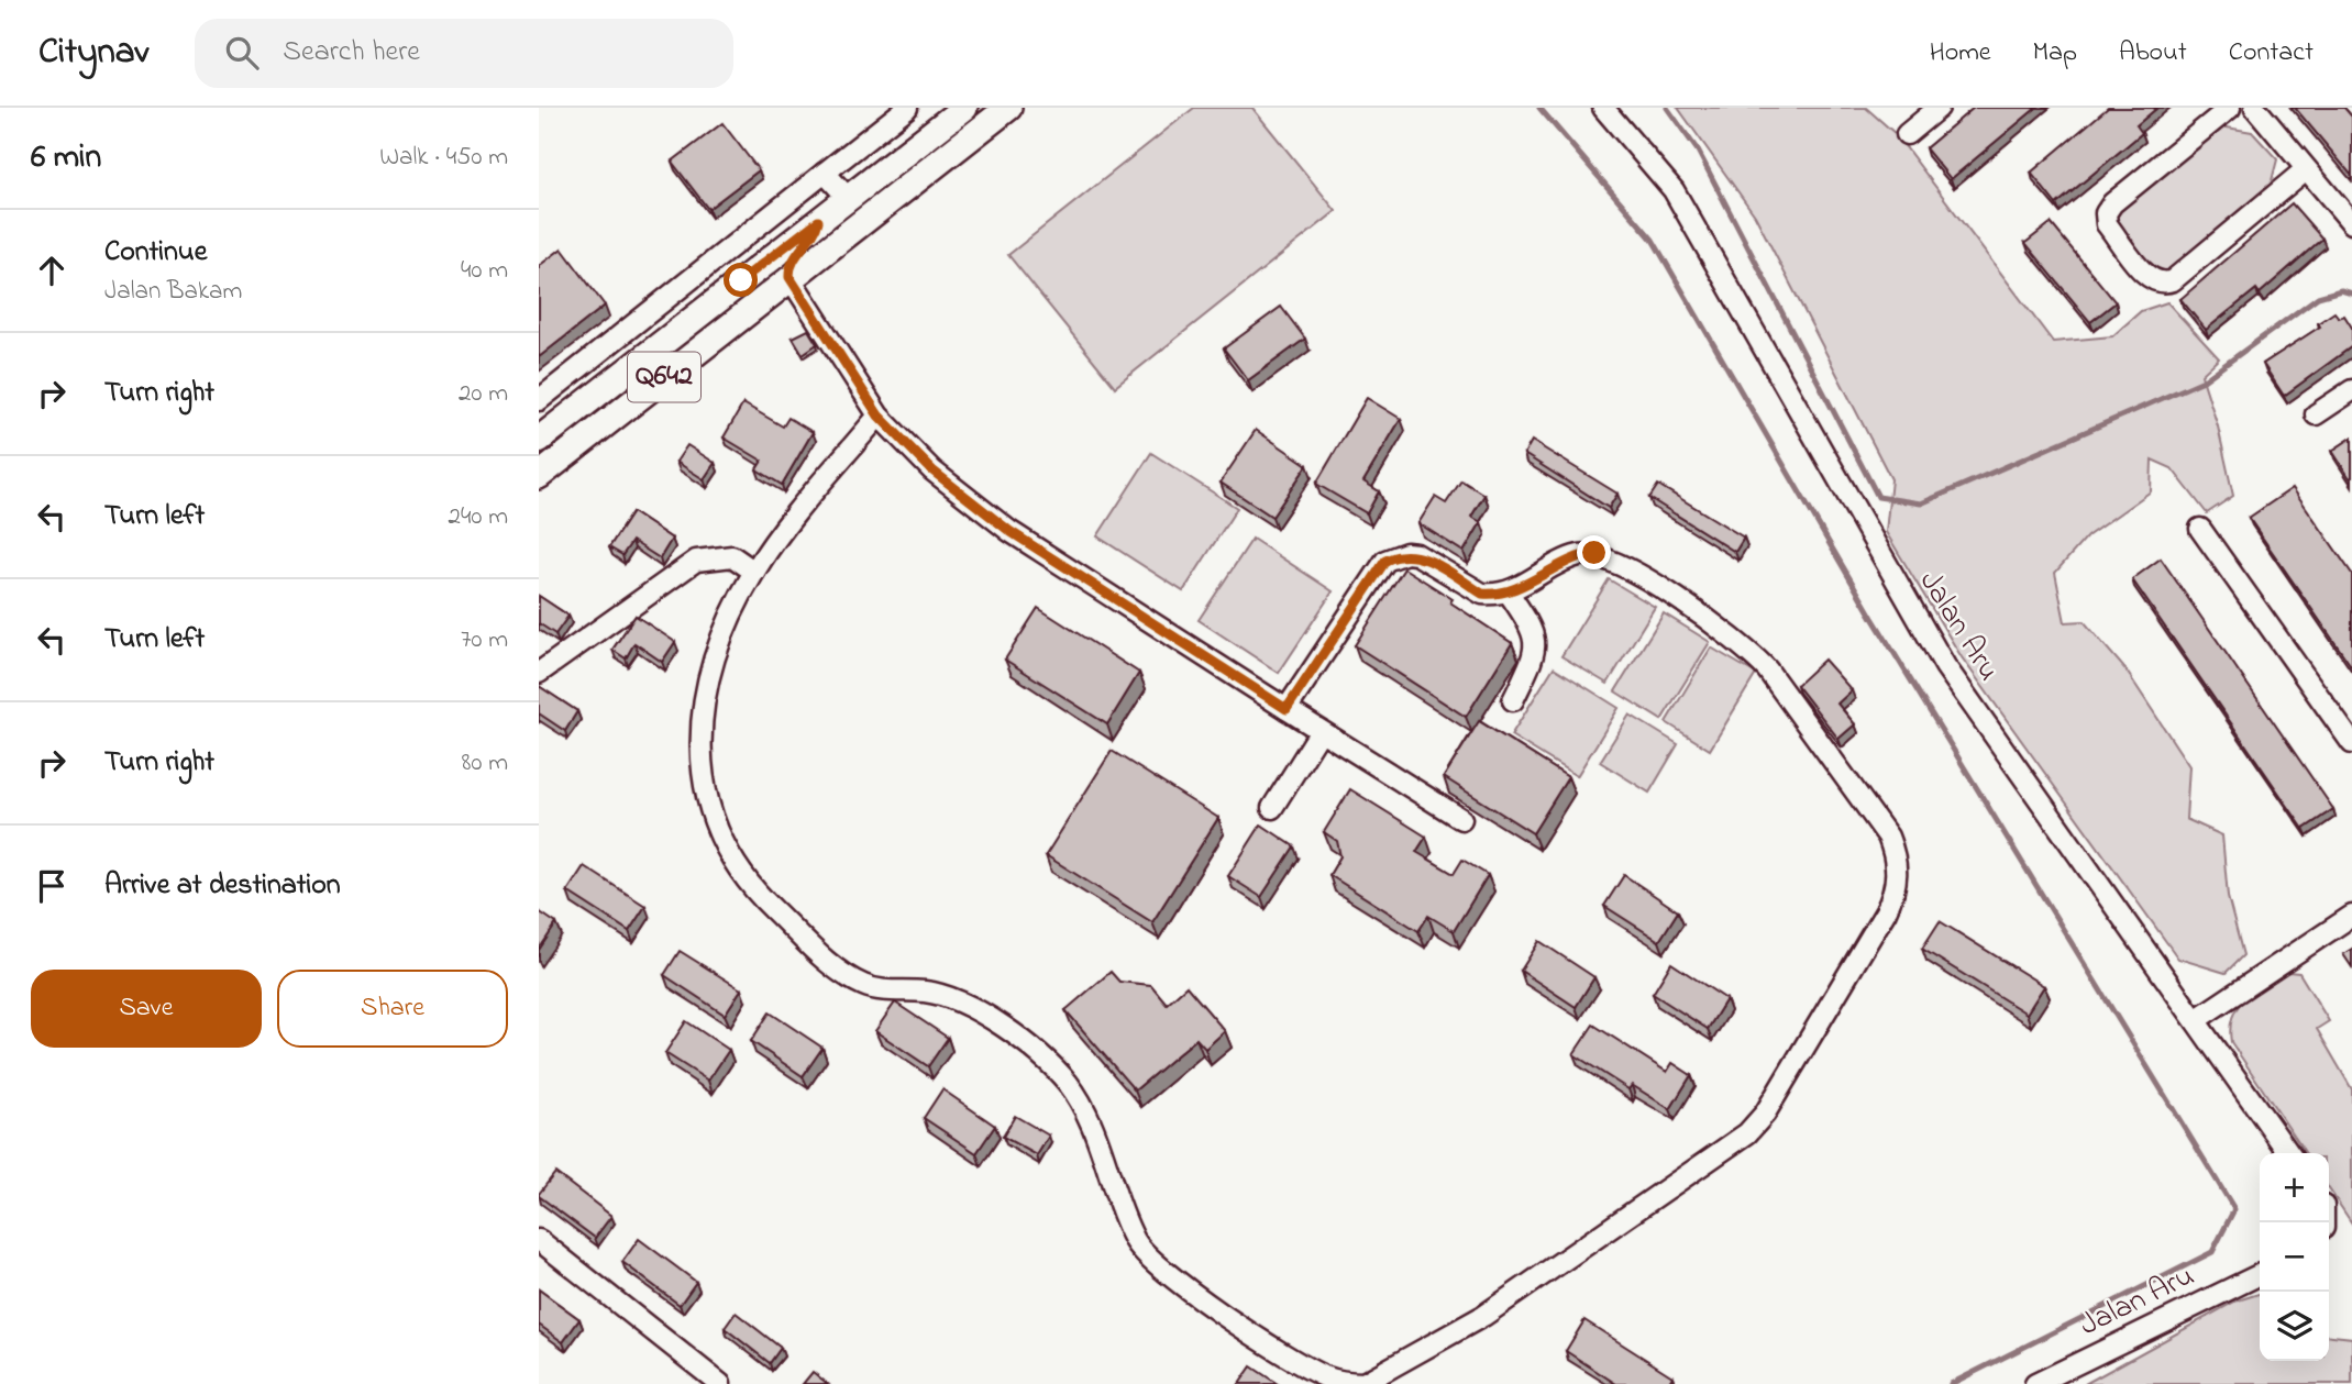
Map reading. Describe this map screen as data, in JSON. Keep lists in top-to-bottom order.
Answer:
{
  "streets": {
    "main road": ["Q642"],
    "street": ["Jalan Aru"]
  },
  "page": {
    "header": "Citynav",
    "search": "Search here",
    "nav": [
      "Home",
      "Map",
      "About",
      "Contact"
    ],
    "heading": ["6 min", "Walk · 450 m"],
    "list": [
      ["Continue", "Jalan Bakam", "40 m"],
      ["Turn right", "20 m"],
      ["Turn left", "240 m"],
      ["Turn left", "70 m"],
      ["Turn right", "80 m"],
      "Arrive at destination"
    ],
    "buttons": ["Save", "Share"],
    "map_buttons": ["+", "−"]
  }
}
